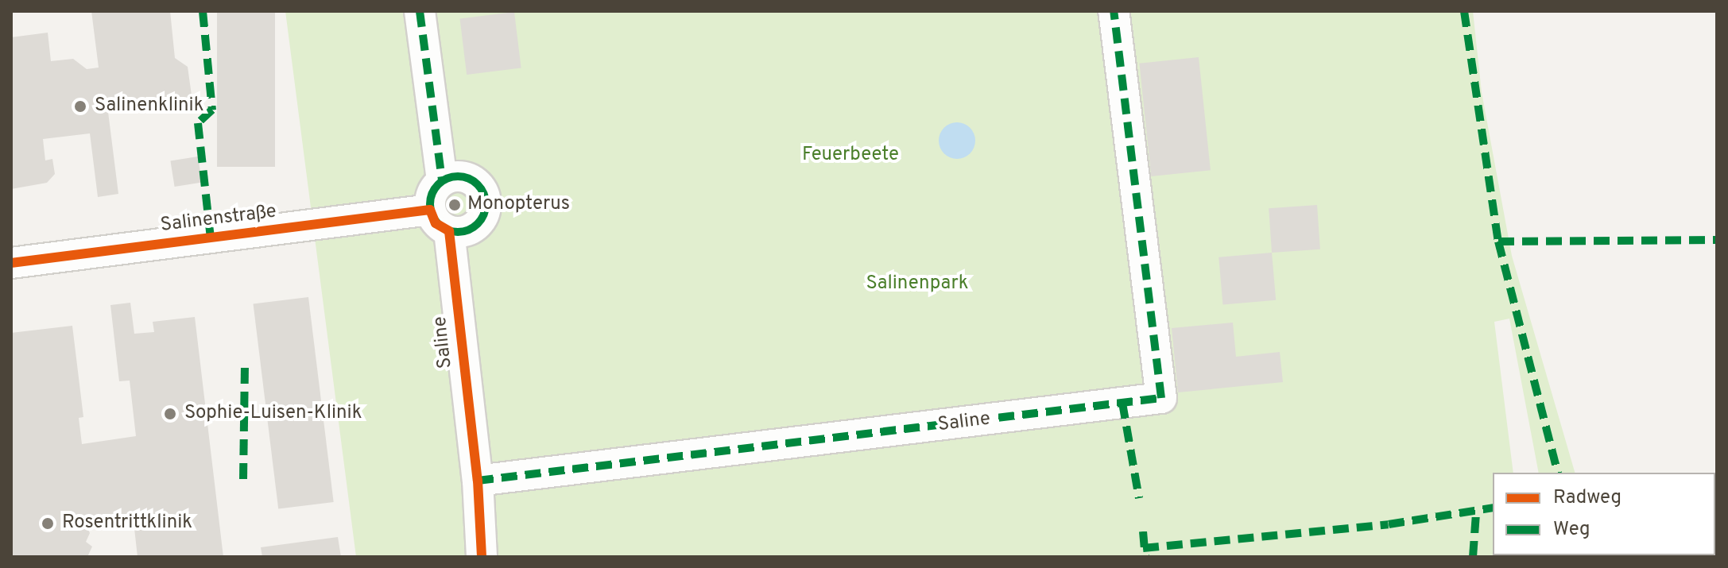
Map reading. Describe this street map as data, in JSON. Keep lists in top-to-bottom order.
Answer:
{
  "streets": {
    "street": ["Salinenstraße", "Saline"]
  },
  "crossings": [
    ["Salinenstraße", "Saline"]
  ],
  "parks": ["Feuerbeete", "Salinenpark"],
  "places": [
    "Salinenklinik",
    "Monopterus",
    "Sophie-Luisen-Klinik",
    "Rosentrittklinik"
  ],
  "legend": ["Radweg", "Weg"]
}
